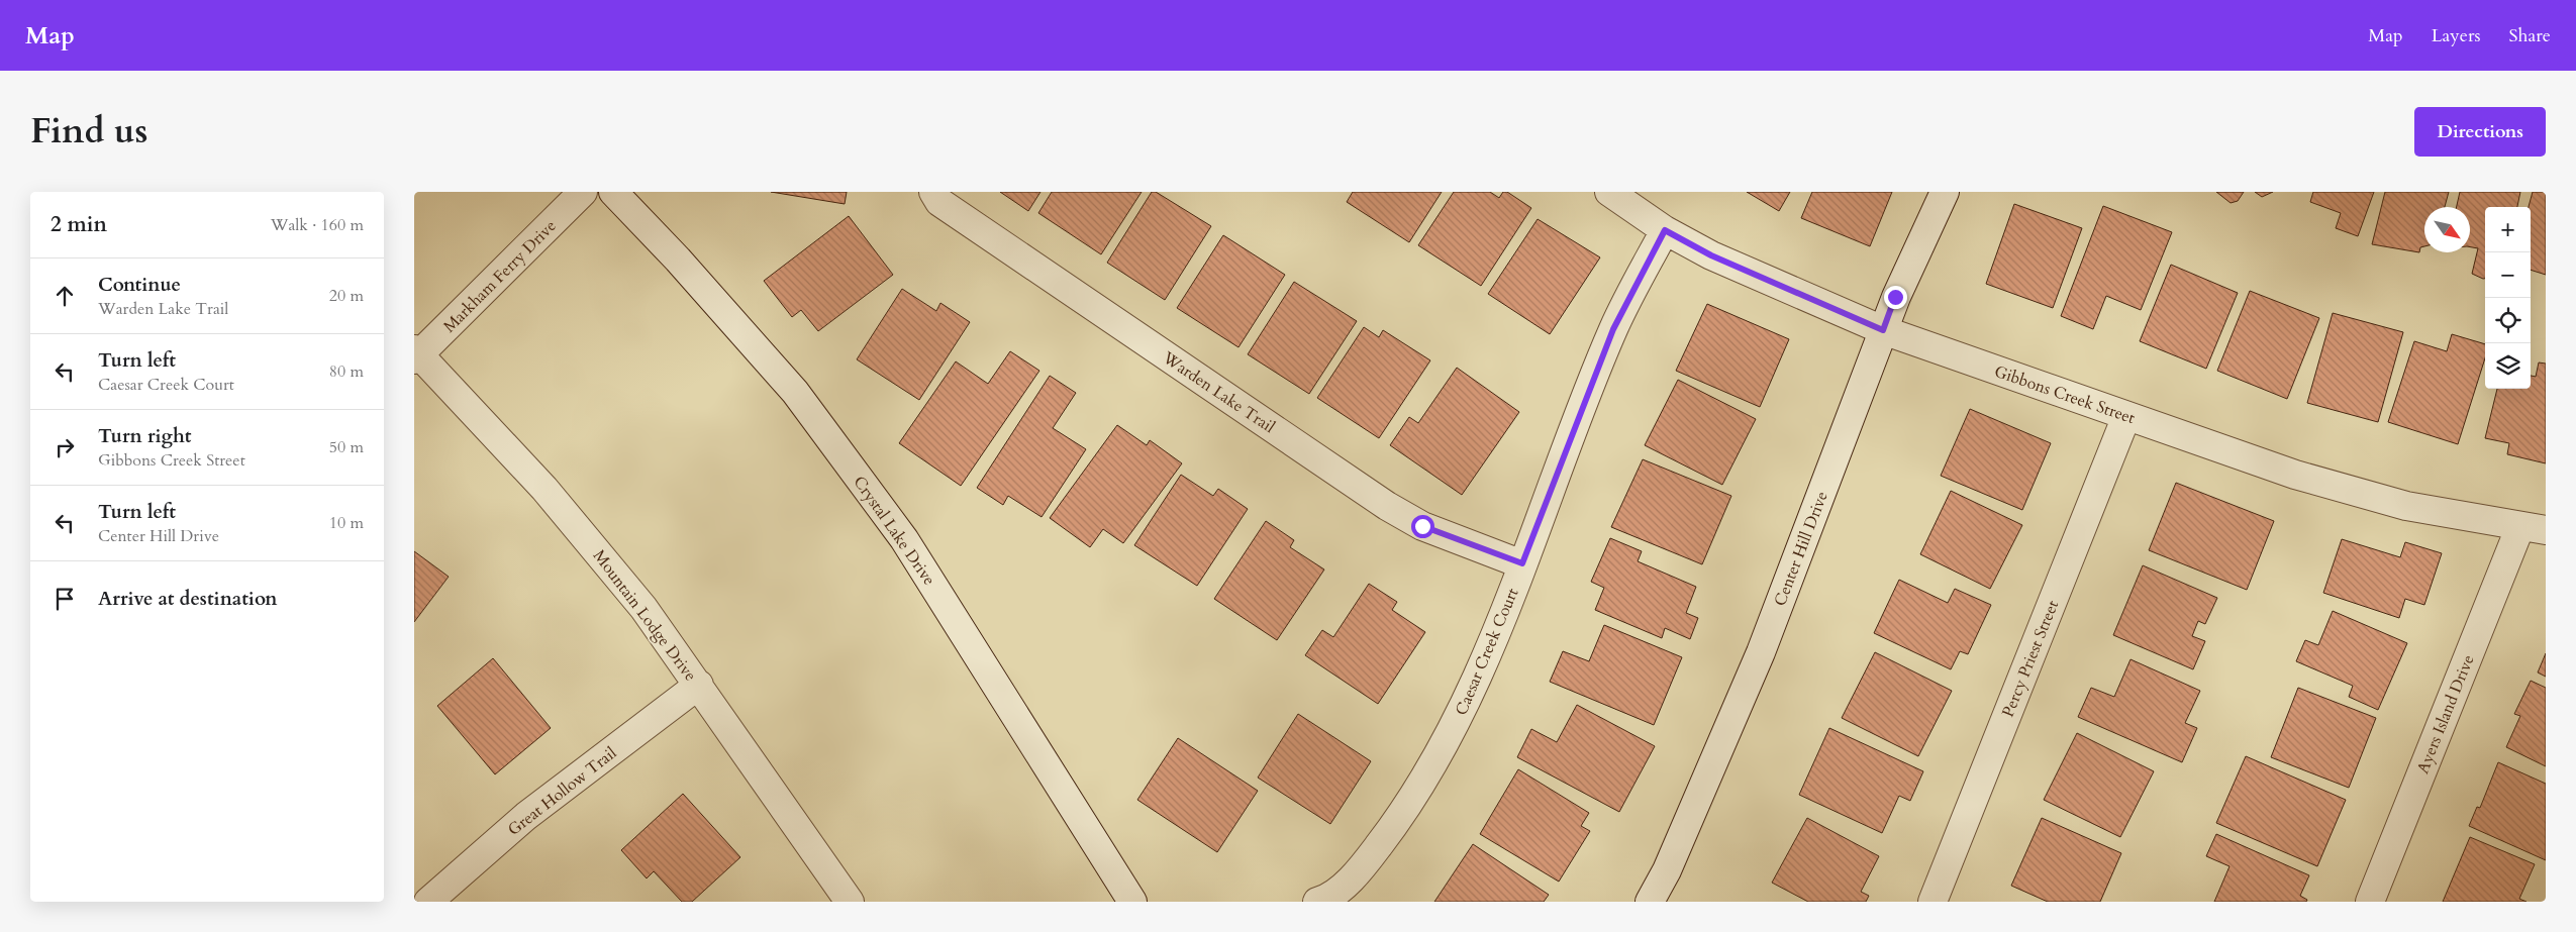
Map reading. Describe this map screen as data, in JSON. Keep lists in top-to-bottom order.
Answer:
{
  "streets": {
    "street": [
      "Markham Ferry Drive",
      "Warden Lake Trail",
      "Gibbons Creek Street",
      "Crystal Lake Drive",
      "Center Hill Drive",
      "Mountain Lodge Drive",
      "Caesar Creek Court",
      "Percy Priest Street",
      "Ayers Island Drive",
      "Great Hollow Trail"
    ]
  },
  "crossings": [
    ["Markham Ferry Drive", "Mountain Lodge Drive"],
    ["Warden Lake Trail", "Caesar Creek Court"],
    ["Gibbons Creek Street", "Center Hill Drive"],
    ["Gibbons Creek Street", "Caesar Creek Court"],
    ["Gibbons Creek Street", "Percy Priest Street"],
    ["Gibbons Creek Street", "Ayers Island Drive"],
    ["Mountain Lodge Drive", "Great Hollow Trail"]
  ],
  "north": "bottom right",
  "page": {
    "header": "Map",
    "nav": ["Map", "Layers", "Share"],
    "title": "Find us",
    "buttons": "Directions",
    "heading": ["2 min", "Walk · 160 m"],
    "map_buttons": ["+", "−"],
    "list": [
      ["Continue", "Warden Lake Trail", "20 m"],
      ["Turn left", "Caesar Creek Court", "80 m"],
      ["Turn right", "Gibbons Creek Street", "50 m"],
      ["Turn left", "Center Hill Drive", "10 m"],
      "Arrive at destination"
    ]
  }
}
